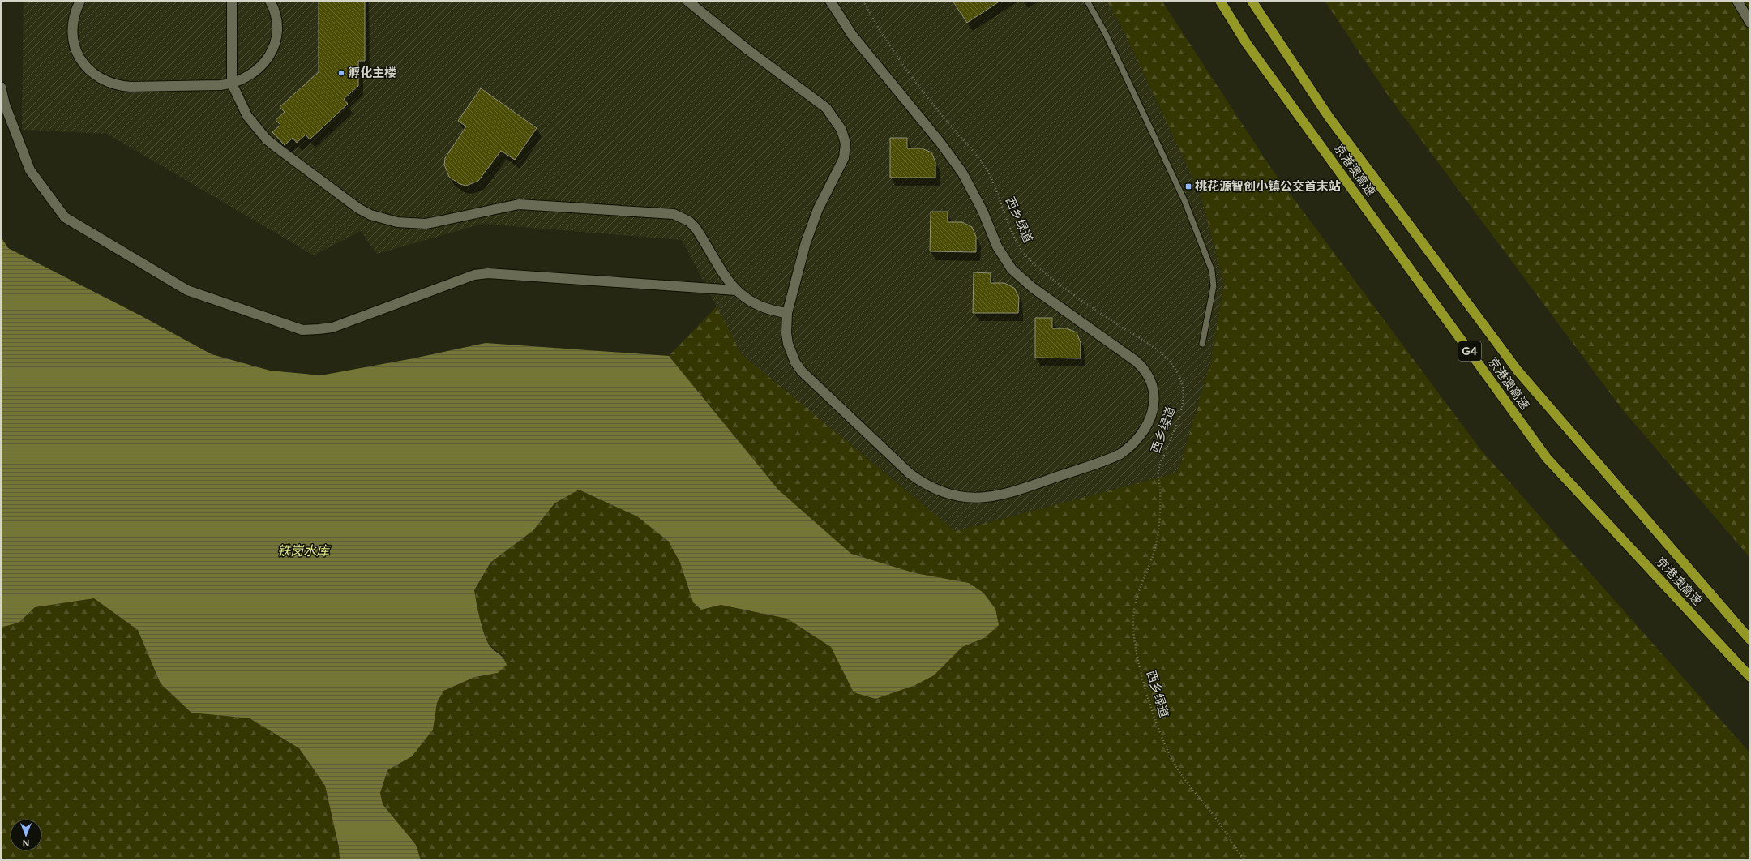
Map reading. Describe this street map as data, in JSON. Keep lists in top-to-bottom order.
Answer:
{
  "streets": {
    "highway": ["京港澳高速", "G4"],
    "path": ["西乡绿道"]
  },
  "water": ["铁岗水库"],
  "places": {
    "other": ["孵化主楼"],
    "transit": ["桃花源智创小镇公交首末站"]
  },
  "north": "bottom"
}
